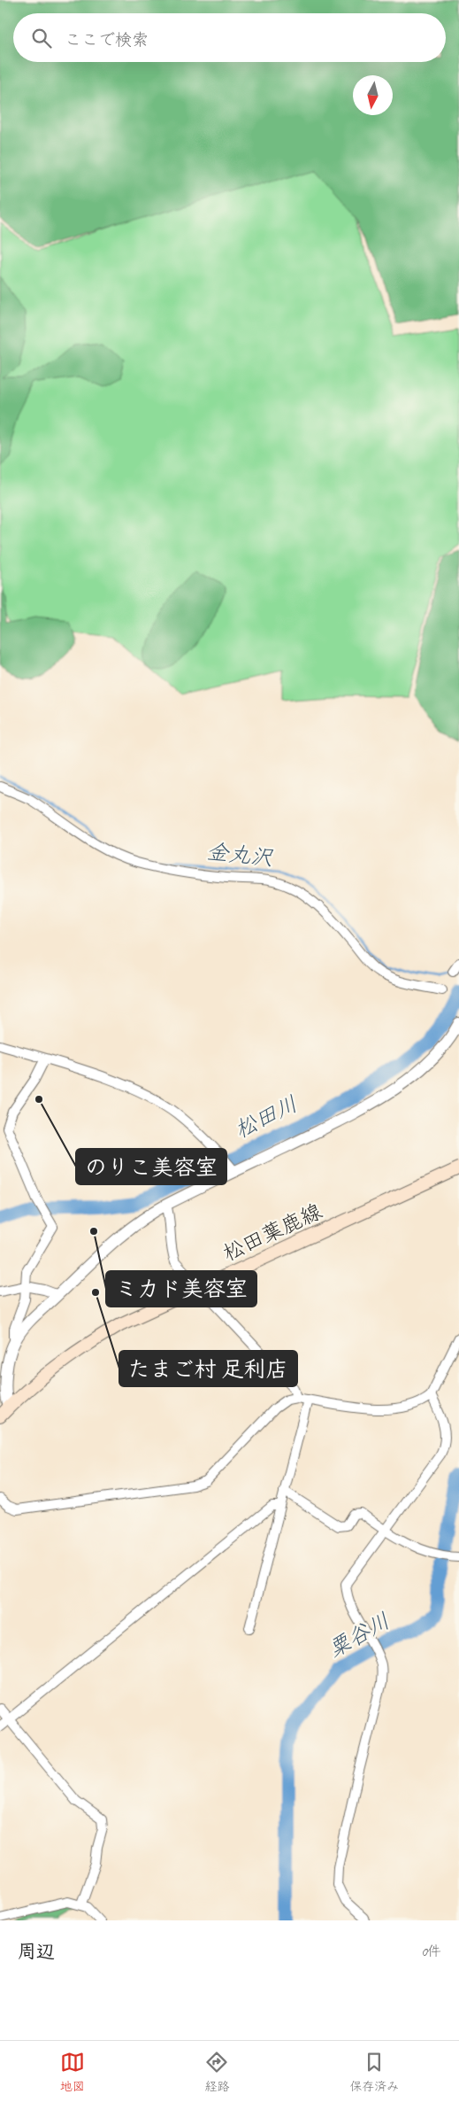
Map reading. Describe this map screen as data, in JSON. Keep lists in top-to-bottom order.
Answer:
{
  "streets": {
    "main road": ["松田葉鹿線"]
  },
  "water": ["金丸沢", "松田川", "粟谷川"],
  "places": ["のりこ美容室", "ミカド美容室", "たまご村 足利店"],
  "north": "bottom",
  "page": {
    "search": "ここで検索",
    "heading": ["周辺", "0件"],
    "nav": ["地図", "経路", "保存済み"]
  }
}
